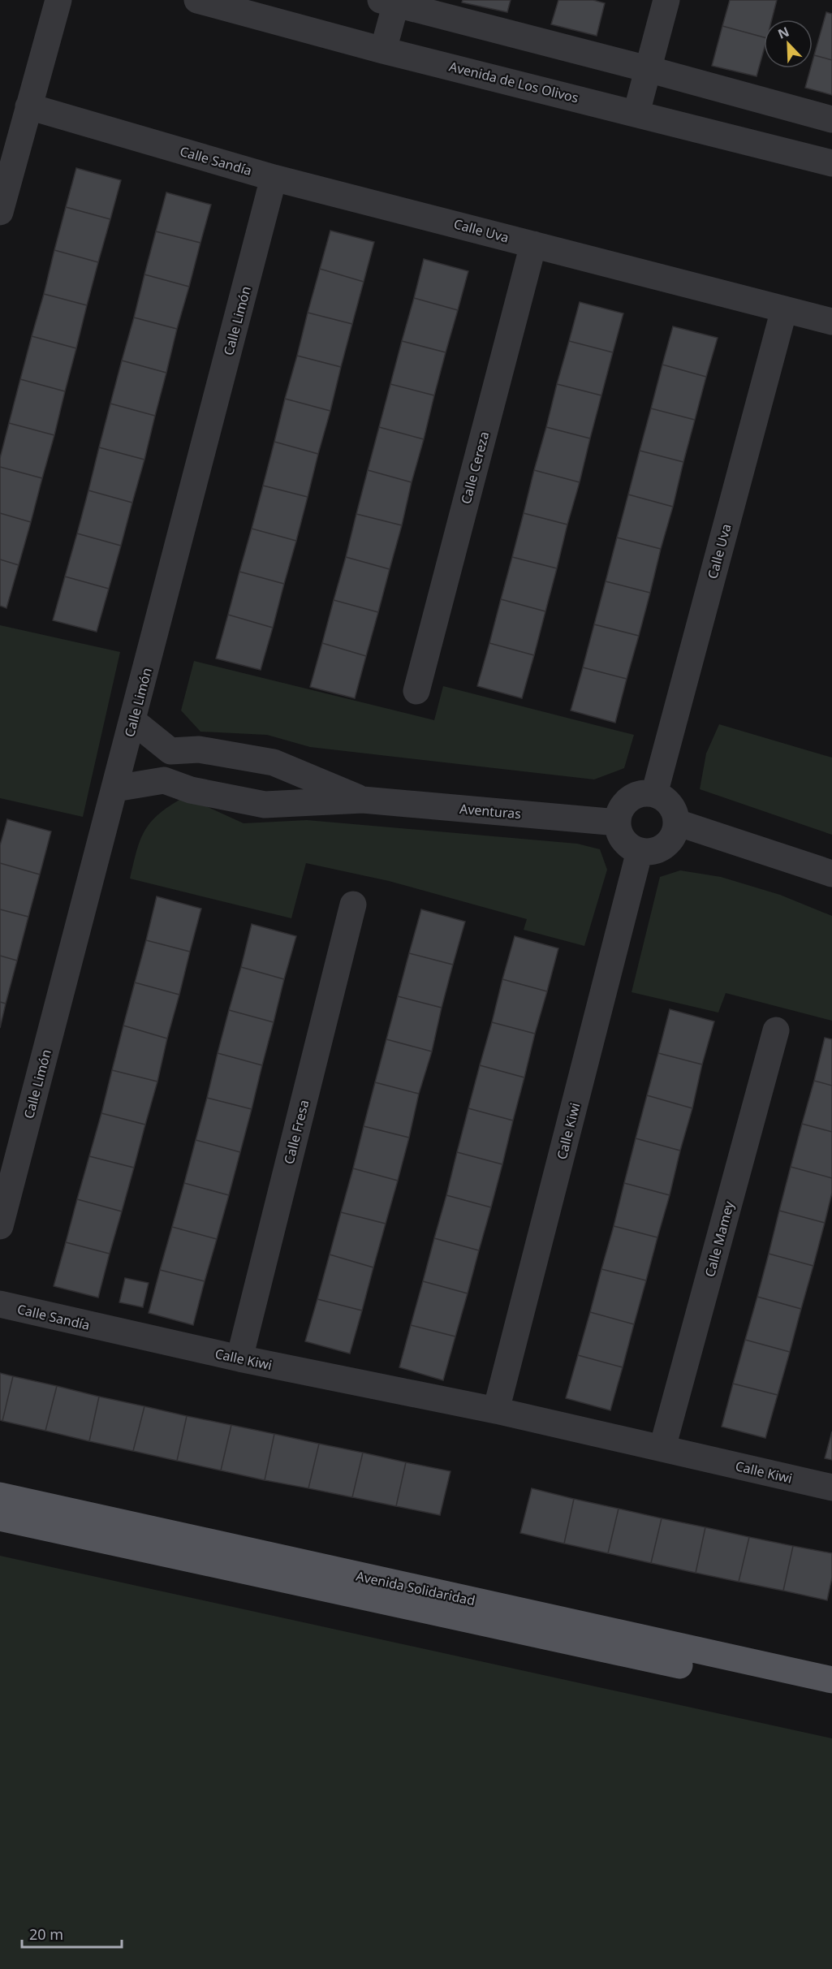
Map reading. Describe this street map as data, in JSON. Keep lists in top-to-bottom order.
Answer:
{
  "streets": {
    "main road": ["Avenida Solidaridad"],
    "street": [
      "Avenida de Los Olivos",
      "Calle Sandía",
      "Calle Uva",
      "Calle Limón",
      "Calle Cereza",
      "Aventuras",
      "Calle Kiwi",
      "Calle Fresa",
      "Calle Mamey"
    ]
  },
  "crossings": [
    ["Calle Sandía", "Calle Uva"],
    ["Calle Sandía", "Calle Limón"],
    ["Calle Sandía", "Calle Kiwi"],
    ["Calle Uva", "Calle Cereza"],
    ["Calle Uva", "Aventuras"],
    ["Calle Uva", "Calle Kiwi"],
    ["Calle Limón", "Aventuras"],
    ["Aventuras", "Calle Kiwi"],
    ["Calle Kiwi", "Calle Fresa"],
    ["Calle Kiwi", "Calle Mamey"]
  ],
  "scale_bar": "20 m",
  "north": "top left"
}
